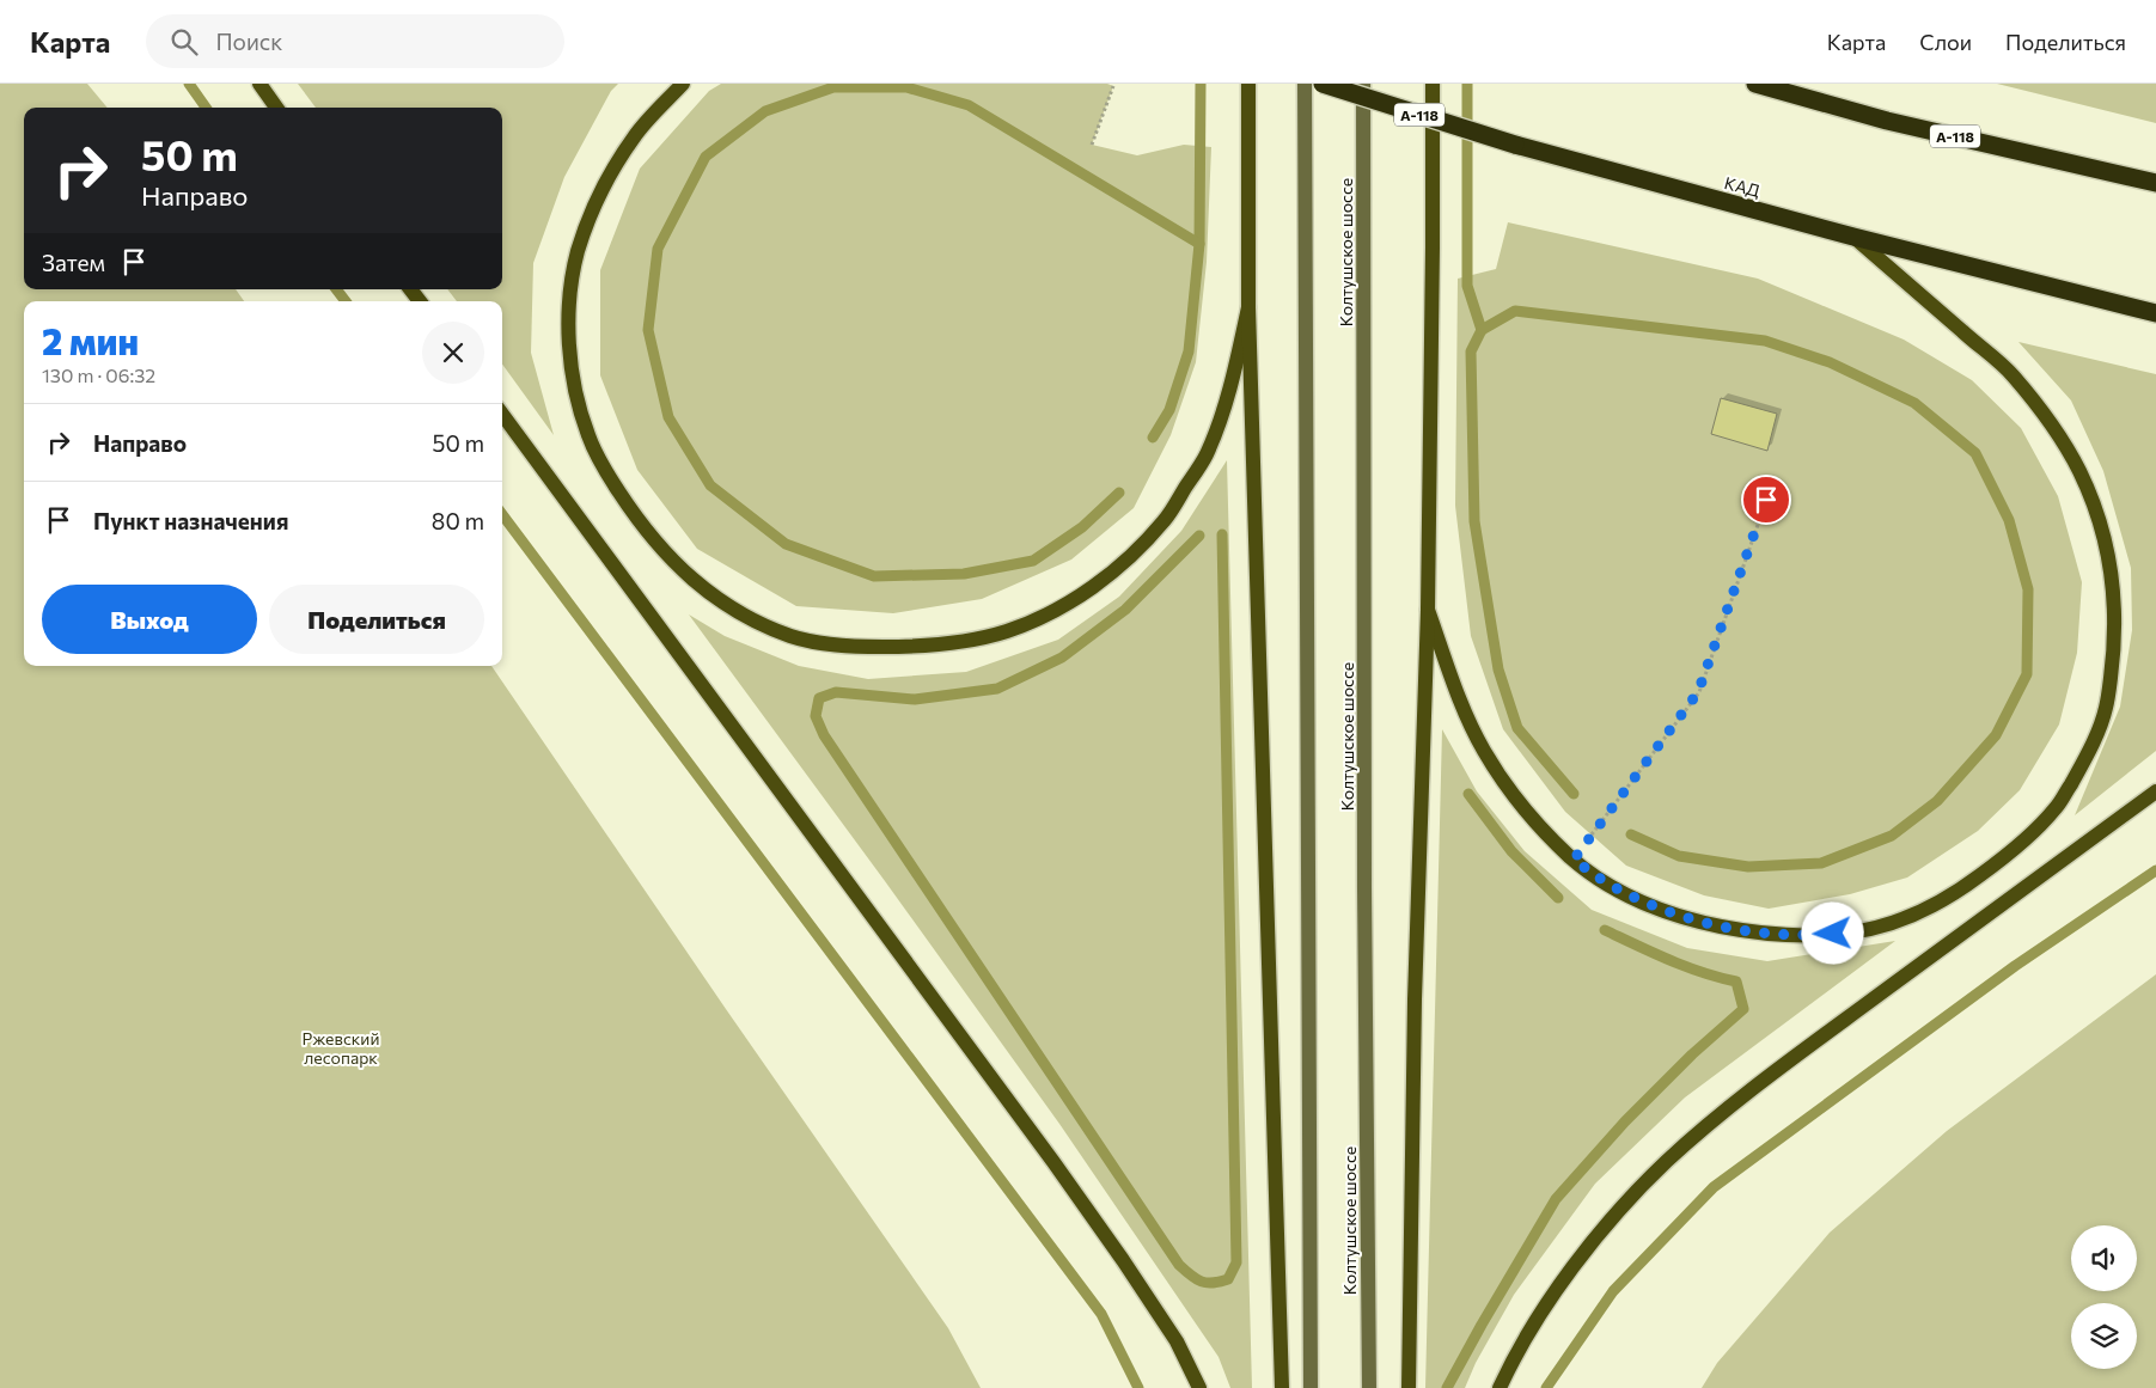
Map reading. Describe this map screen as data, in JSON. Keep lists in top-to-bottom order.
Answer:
{
  "streets": {
    "highway": ["А-118", "КАД"],
    "main road": ["Колтушское шоссе"]
  },
  "parks": ["Ржевский лесопарк"],
  "page": {
    "header": "Карта",
    "search": "Поиск",
    "nav": ["Карта", "Слои", "Поделиться"],
    "turn": ["50 m", "Направо"],
    "then": "Затем",
    "heading": ["2 мин", "130 m · 06:32"],
    "list": [
      {
        "name": "Направо",
        "value": "50 m"
      },
      {
        "name": "Пункт назначения",
        "value": "80 m"
      }
    ],
    "buttons": ["Выход", "Поделиться"]
  }
}
